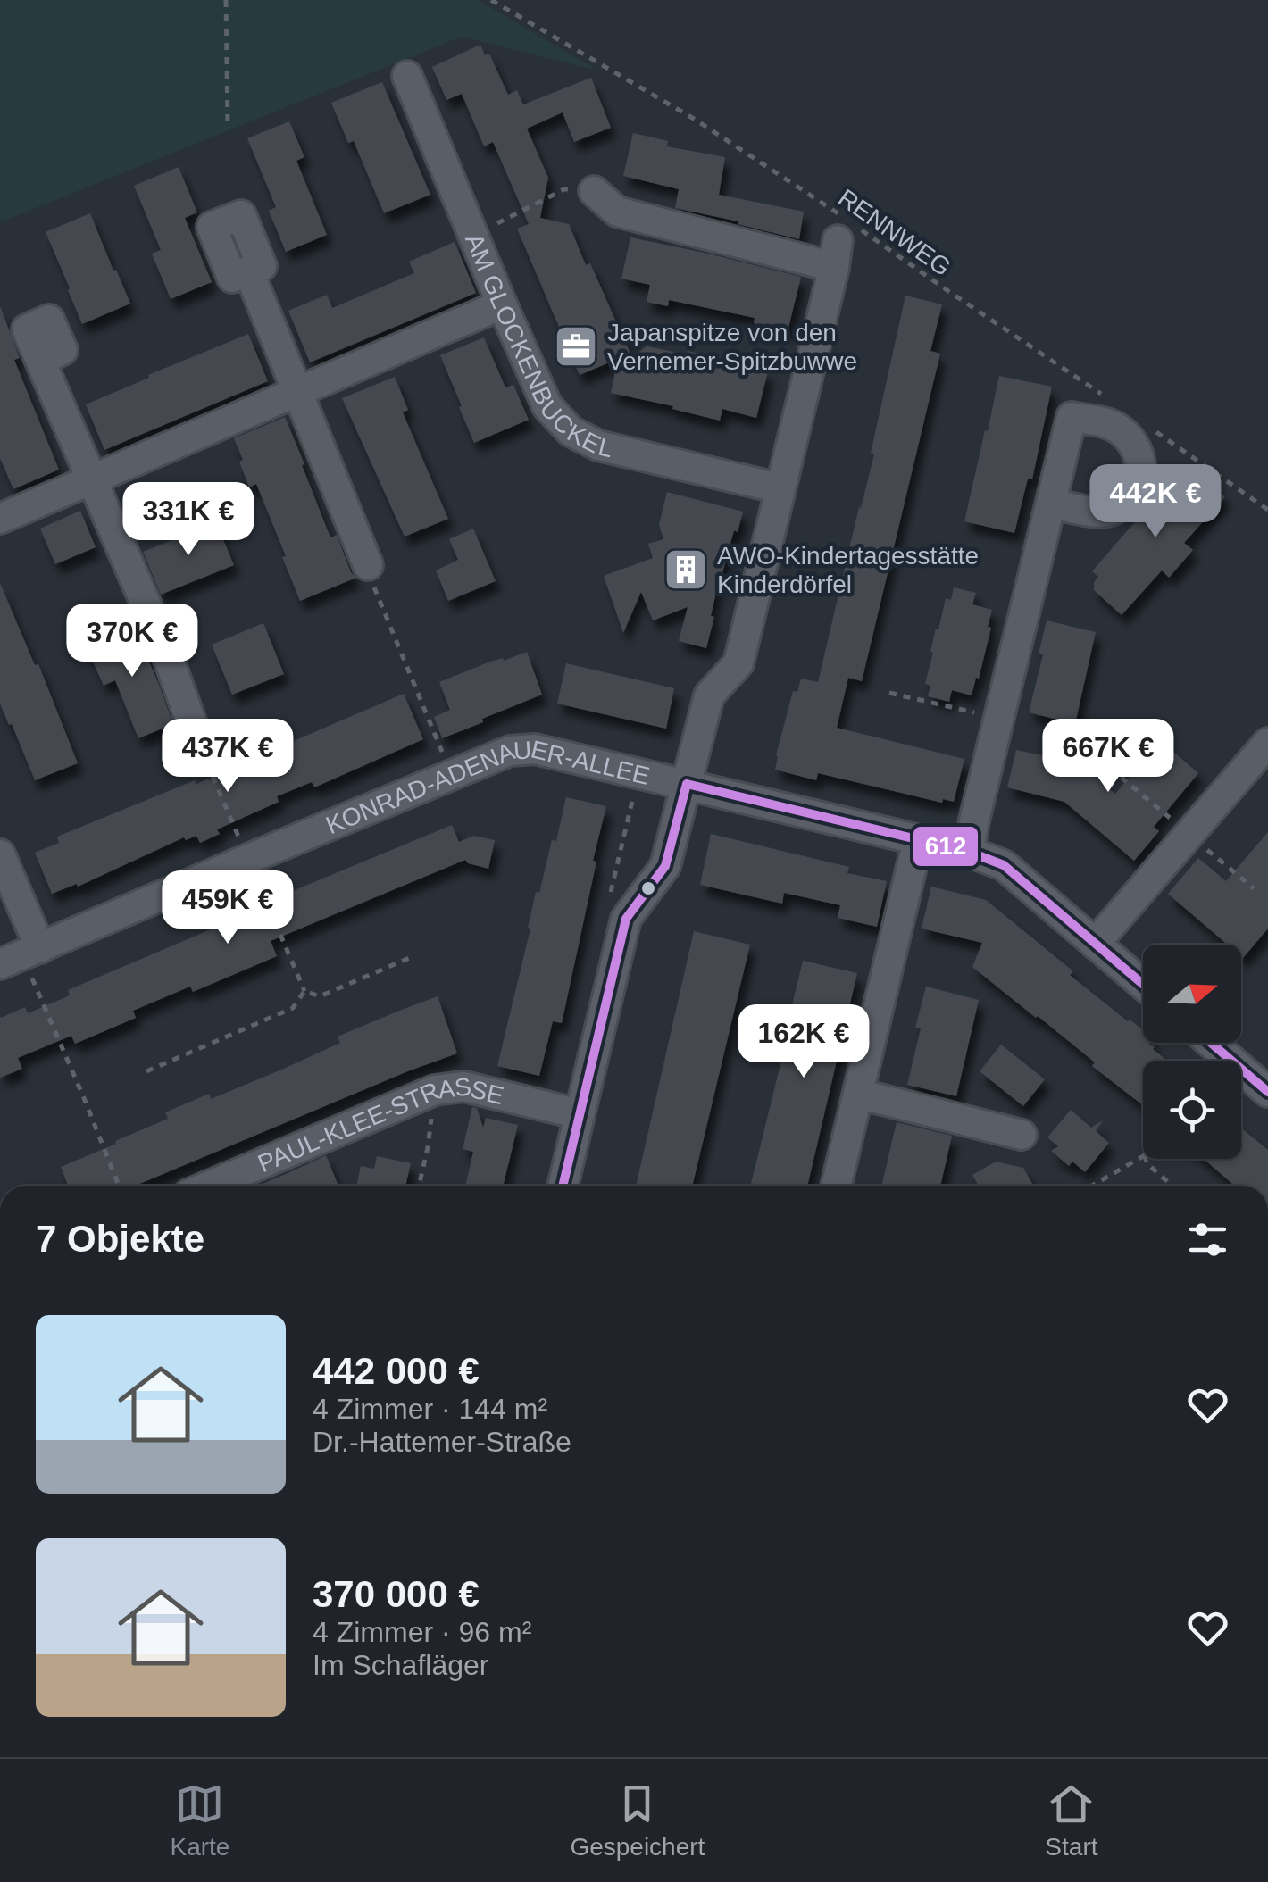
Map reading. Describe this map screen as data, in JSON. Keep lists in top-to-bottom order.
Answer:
{
  "streets": {
    "street": ["AM GLOCKENBUCKEL", "KONRAD-ADENAUER-ALLEE", "PAUL-KLEE-STRASSE"],
    "path": ["RENNWEG"]
  },
  "places": {
    "office": ["Japanspitze von den Vernemer-Spitzbuwwe"],
    "building": ["AWO-Kindertagesstätte Kinderdörfel"]
  },
  "lines": ["transit line 612"],
  "north": "right",
  "page": {
    "price": [
      "442K €",
      "331K €",
      "370K €",
      "437K €",
      "667K €",
      "459K €",
      "162K €"
    ],
    "heading": "7 Objekte",
    "list": [
      {
        "name": "442 000 €",
        "note": "4 Zimmer · 144 m² · Dr.-Hattemer-Straße"
      },
      {
        "name": "370 000 €",
        "note": "4 Zimmer · 96 m² · Im Schafläger"
      }
    ],
    "tabs": ["Karte", "Gespeichert", "Start"]
  }
}
